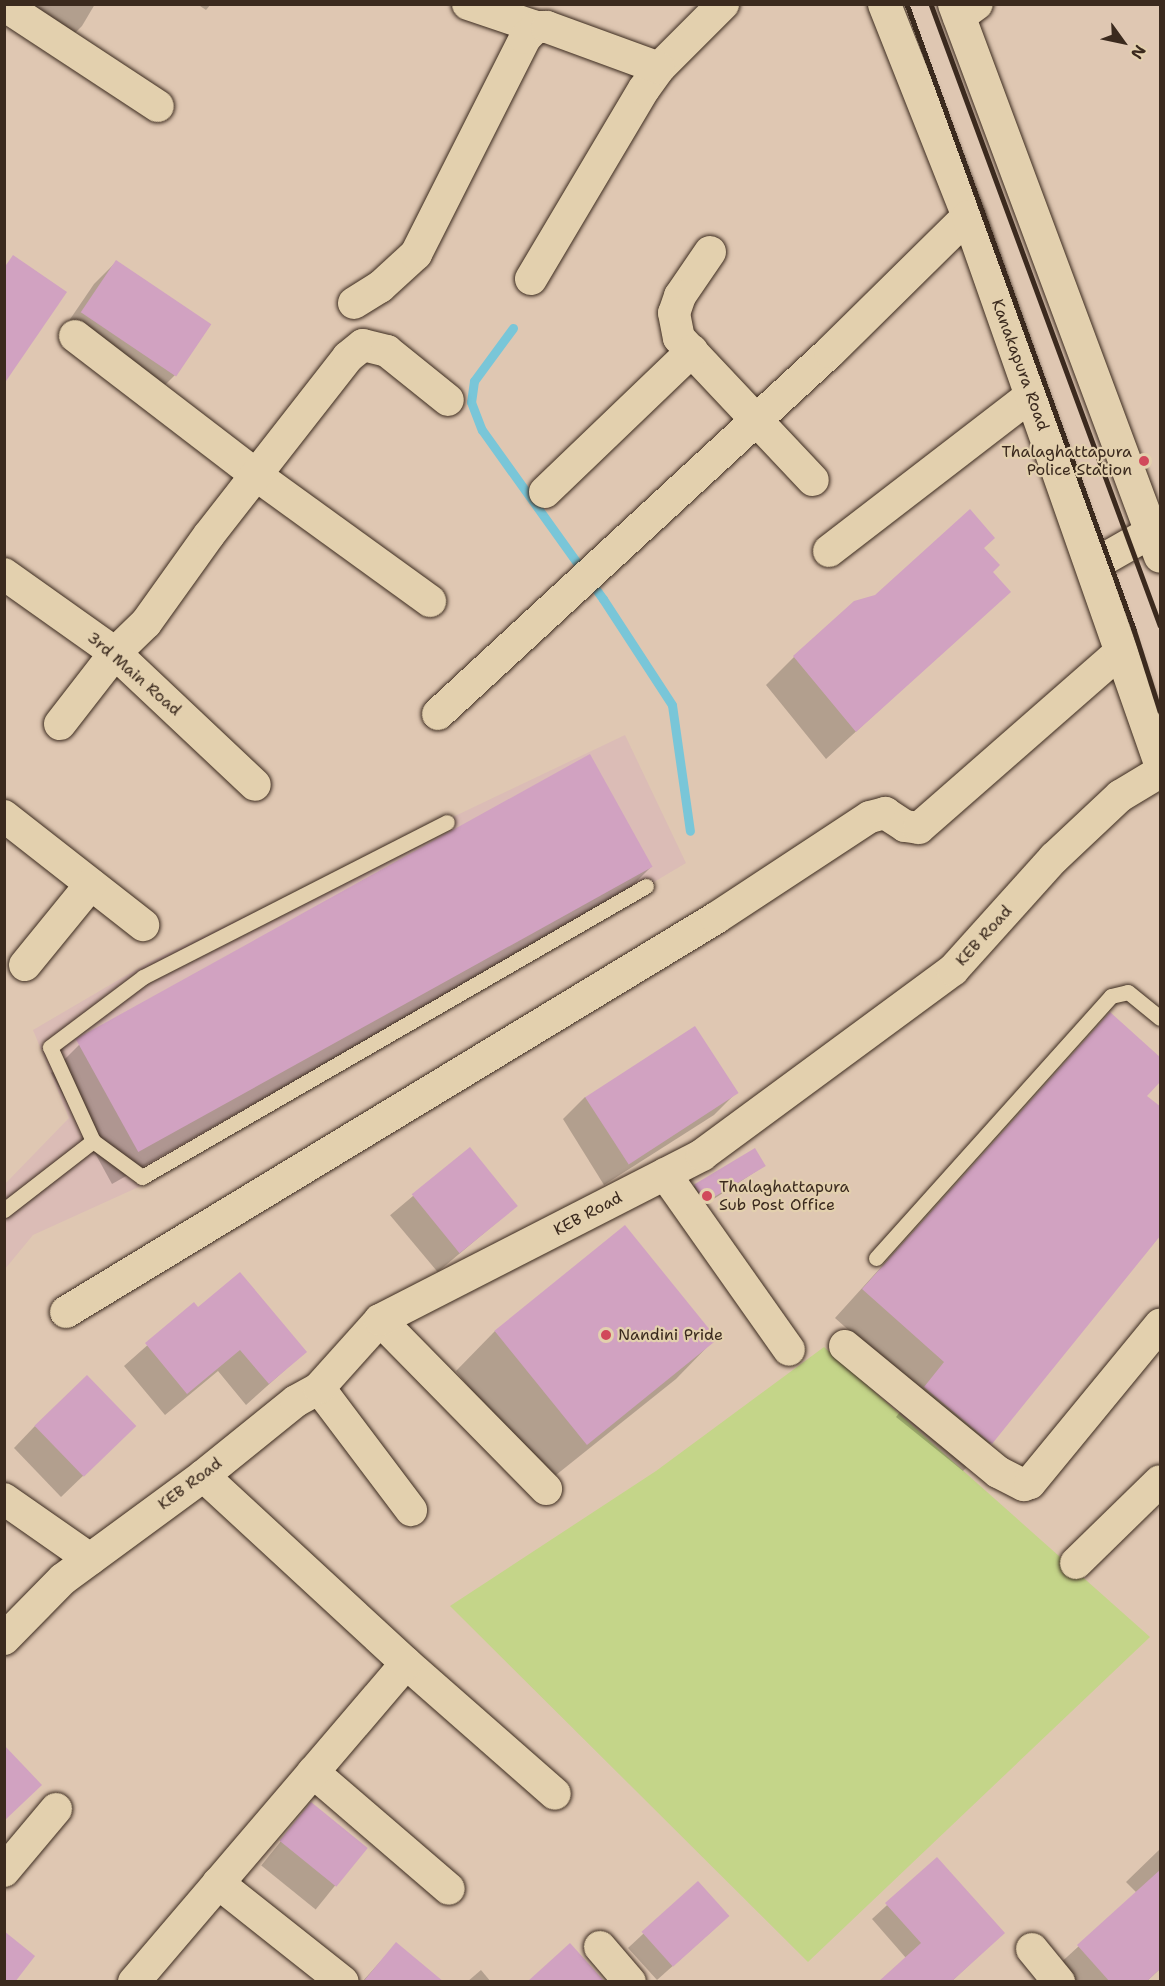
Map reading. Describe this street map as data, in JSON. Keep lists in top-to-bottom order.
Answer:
{
  "streets": {
    "highway": ["Kanakapura Road"],
    "street": ["3rd Main Road", "KEB Road"]
  },
  "places": ["Thalaghattapura Police Station", "Thalaghattapura Sub Post Office", "Nandini Pride"],
  "north": "bottom right"
}
